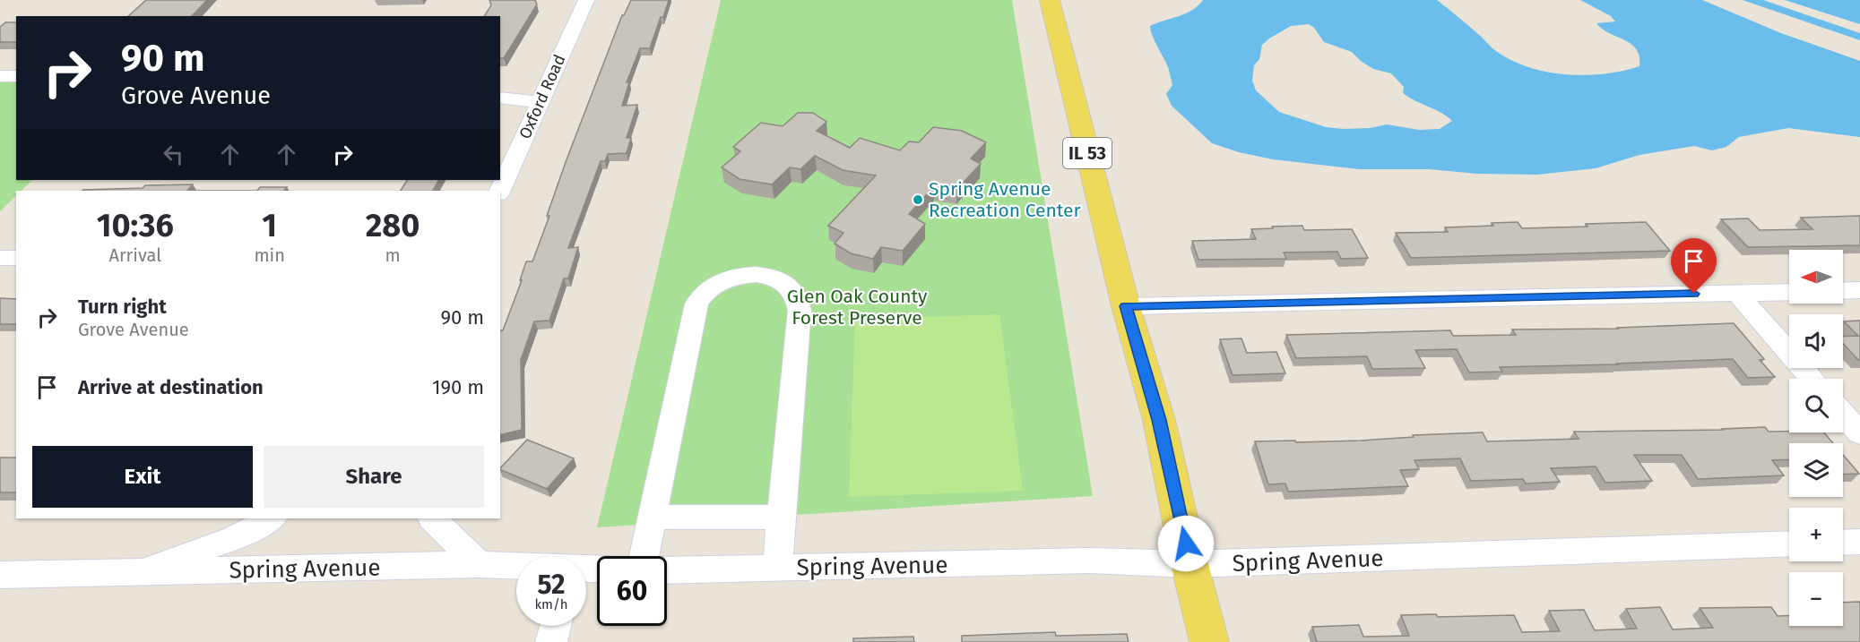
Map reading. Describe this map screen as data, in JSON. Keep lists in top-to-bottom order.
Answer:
{
  "streets": {
    "main road": ["IL 53"],
    "street": ["Oxford Road", "Spring Avenue"]
  },
  "crossings": [
    ["IL 53", "Spring Avenue"]
  ],
  "parks": ["Glen Oak County Forest Preserve"],
  "places": ["Spring Avenue Recreation Center"],
  "north": "left",
  "page": {
    "turn": ["90 m", "Grove Avenue"],
    "eta": [
      "10:36",
      "Arrival",
      "1",
      "min",
      "280",
      "m"
    ],
    "map_buttons": ["+", "−"],
    "list": [
      {
        "name": "Turn right",
        "note": "Grove Avenue",
        "value": "90 m"
      },
      {
        "name": "Arrive at destination",
        "value": "190 m"
      }
    ],
    "buttons": ["Exit", "Share"],
    "speed": "52 km/h",
    "limit": "60"
  }
}
